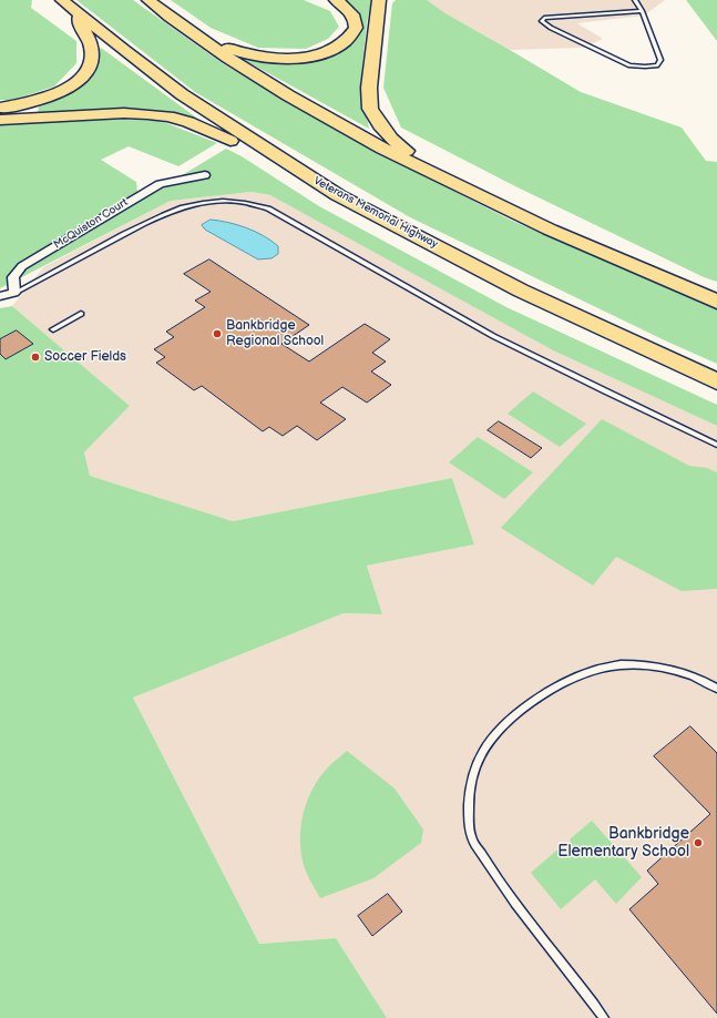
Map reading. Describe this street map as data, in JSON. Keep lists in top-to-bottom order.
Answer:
{
  "streets": {
    "highway": ["Veterans Memorial Highway"],
    "street": ["McQuiston Court"]
  },
  "places": ["Bankbridge Regional School", "Soccer Fields", "Bankbridge Elementary School"]
}
